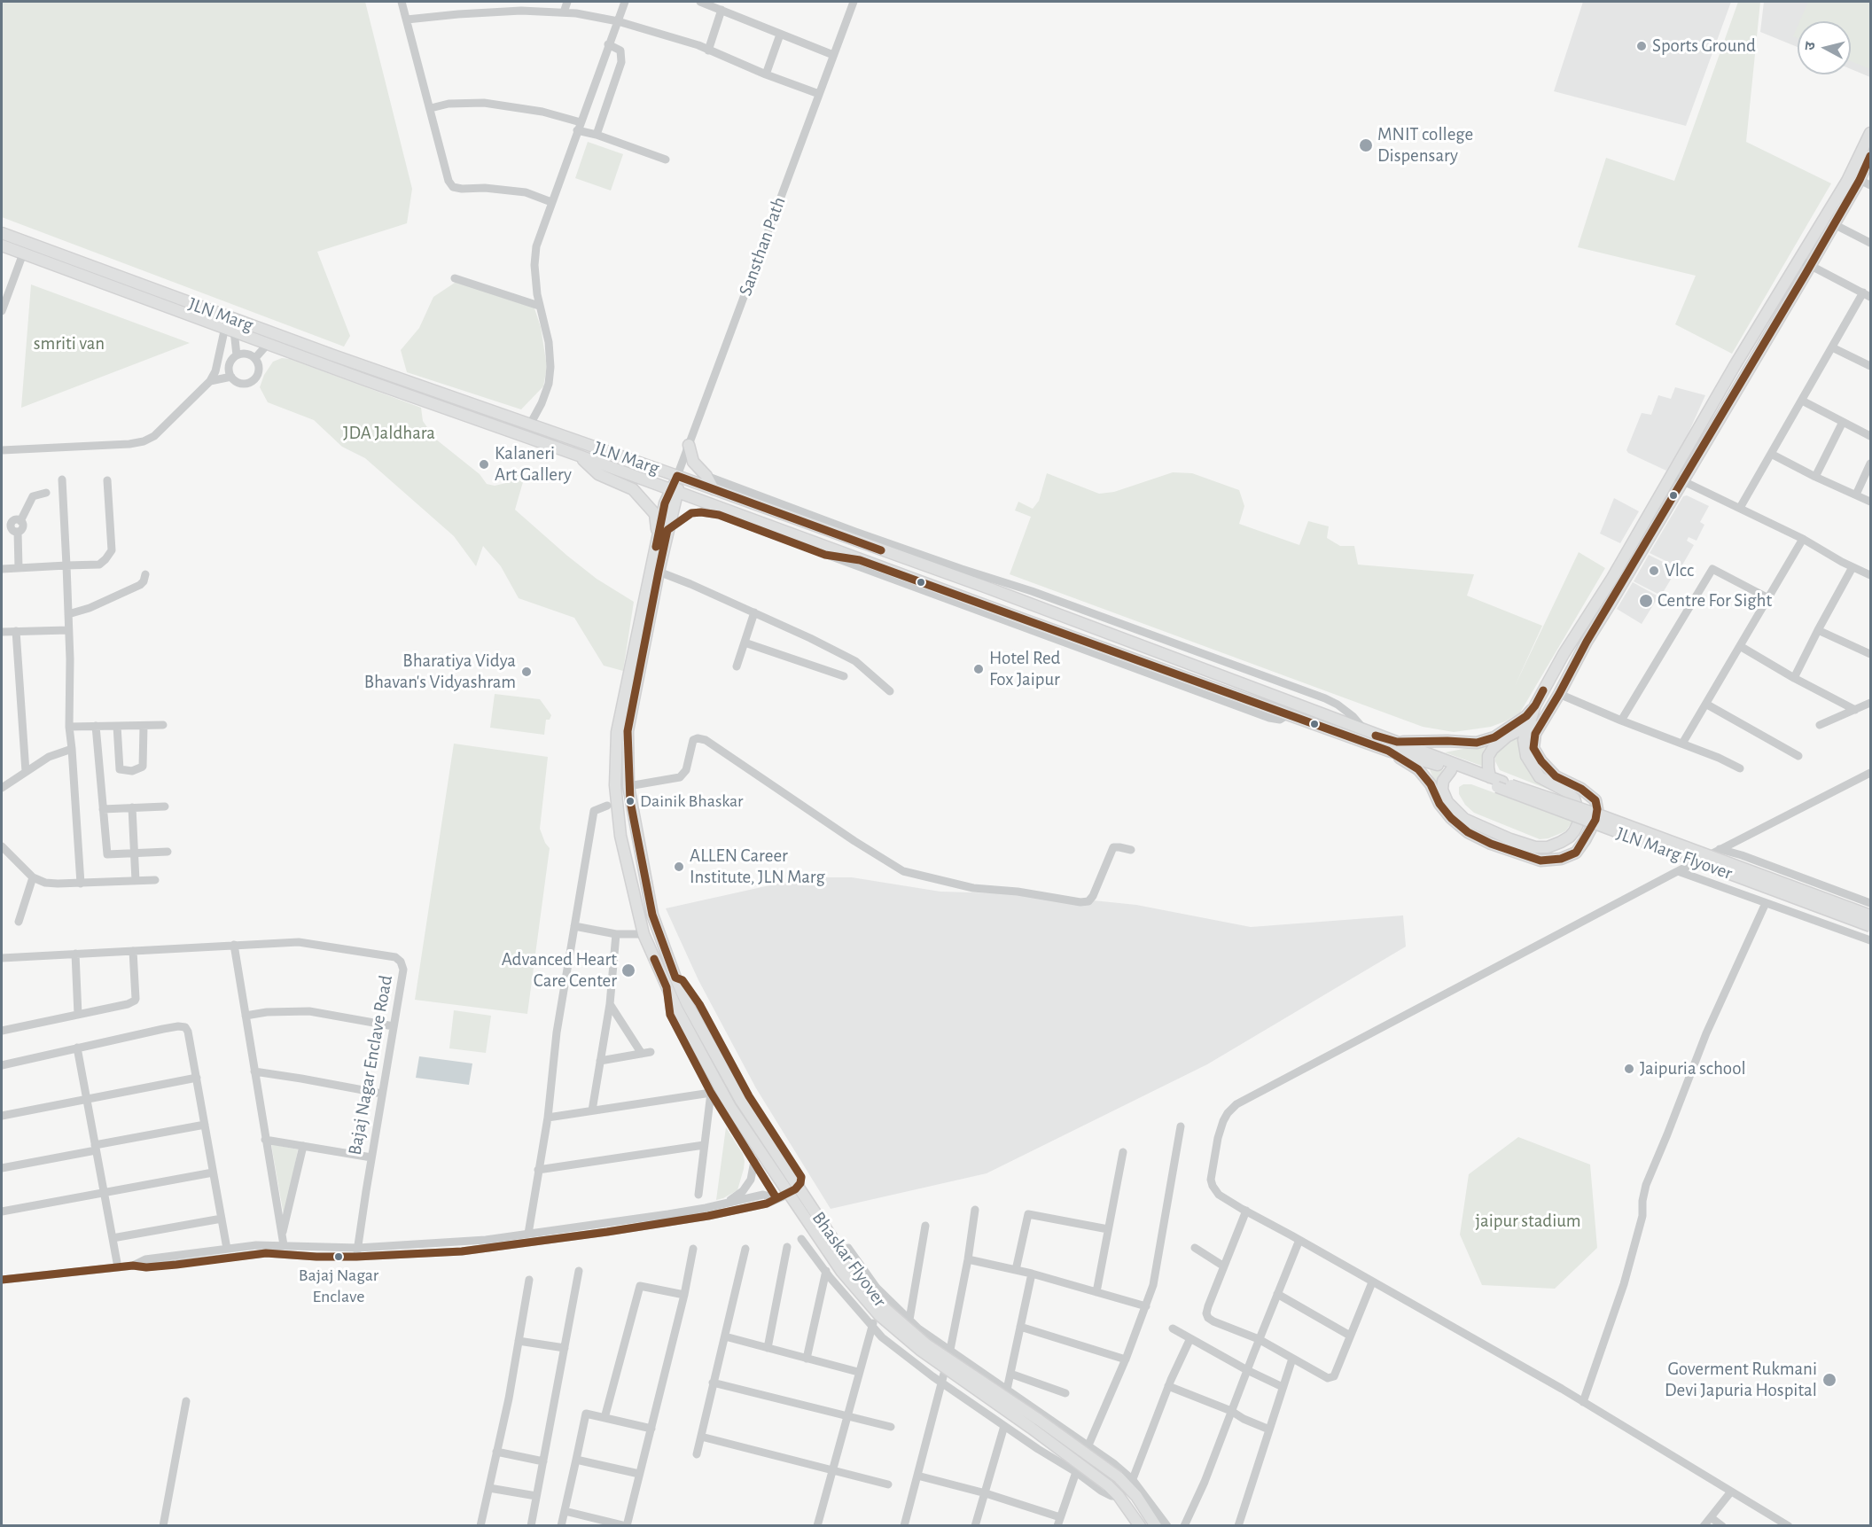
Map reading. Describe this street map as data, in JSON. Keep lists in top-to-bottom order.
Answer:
{
  "streets": {
    "main road": ["JLN Marg", "JLN Marg Flyover", "Bhaskar Flyover"],
    "street": ["Sansthan Path", "Bajaj Nagar Enclave Road"]
  },
  "crossings": [
    ["Sansthan Path", "JLN Marg"],
    ["JLN Marg", "JLN Marg Flyover"]
  ],
  "parks": ["smriti van", "JDA Jaldhara", "jaipur stadium"],
  "places": [
    "Sports Ground",
    "MNIT college Dispensary",
    "Kalaneri Art Gallery",
    "Vlcc",
    "Centre For Sight",
    "Hotel Red Fox Jaipur",
    "Bharatiya Vidya Bhavan's Vidyashram",
    "Dainik Bhaskar",
    "ALLEN Career Institute, JLN Marg",
    "Advanced Heart Care Center",
    "Jaipuria school",
    "Bajaj Nagar Enclave",
    "Goverment Rukmani Devi Japuria Hospital"
  ],
  "north": "left"
}
